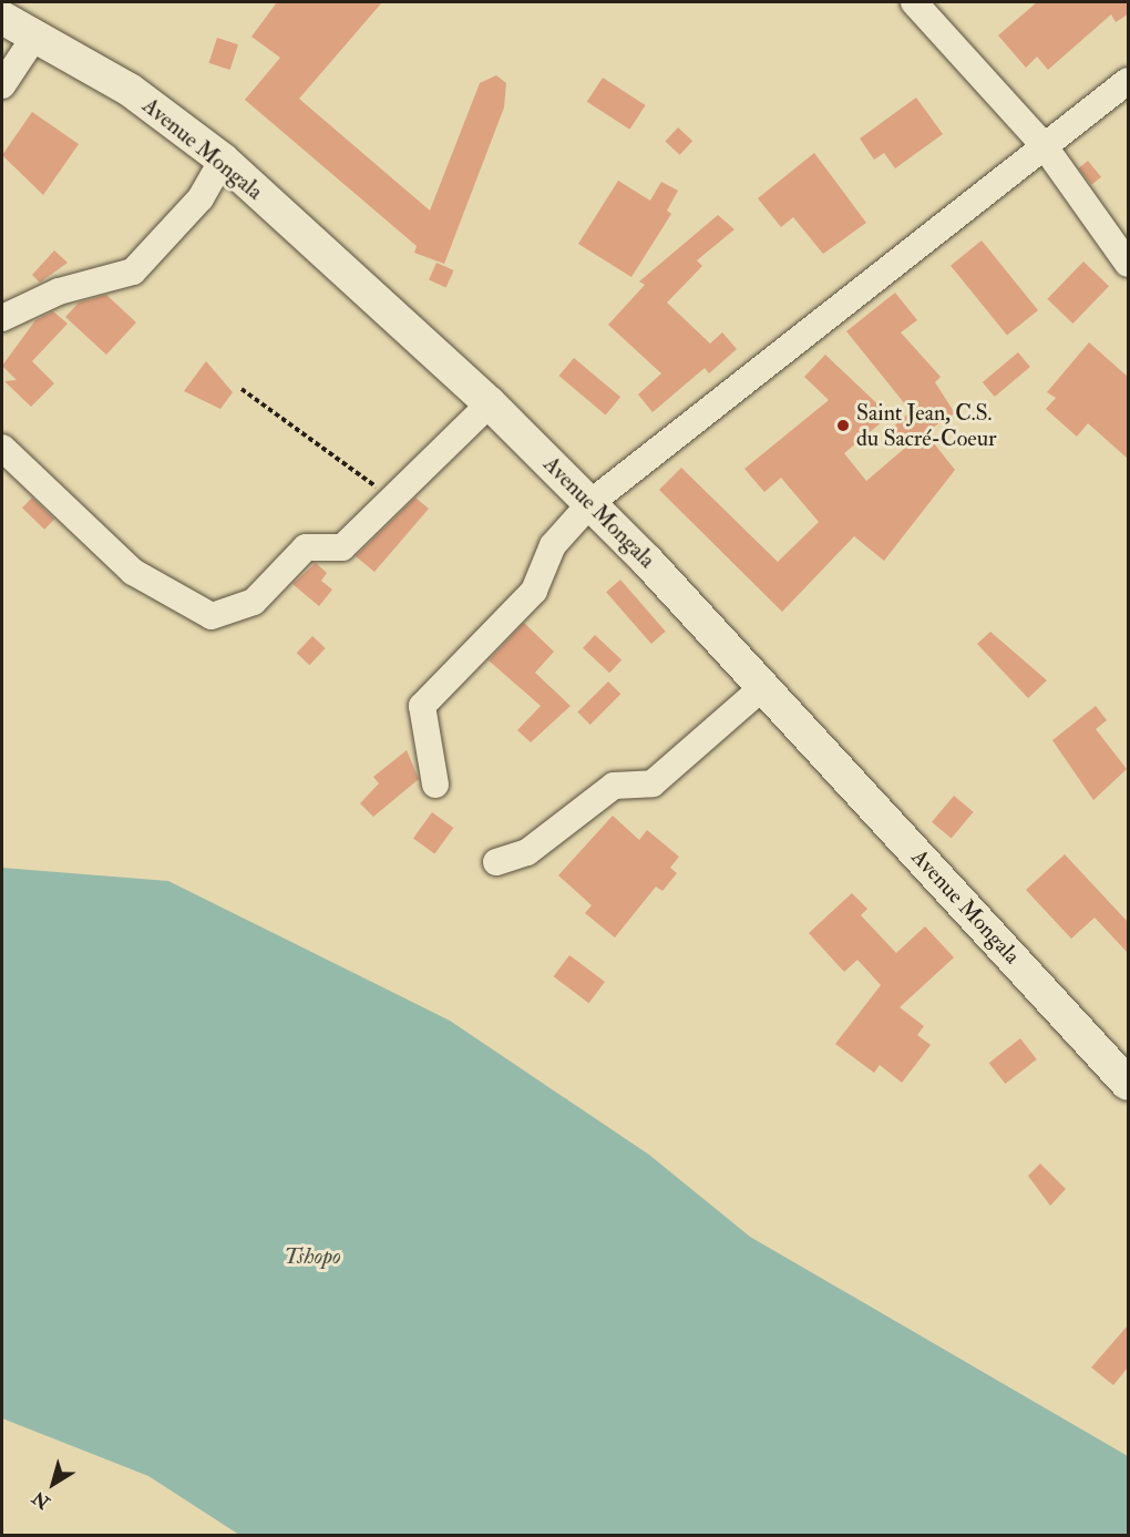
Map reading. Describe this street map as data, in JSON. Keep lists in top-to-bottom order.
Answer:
{
  "streets": {
    "street": ["Avenue Mongala"]
  },
  "water": ["Tshopo"],
  "places": ["Saint Jean, C.S. du Sacré-Coeur"],
  "north": "bottom left"
}
